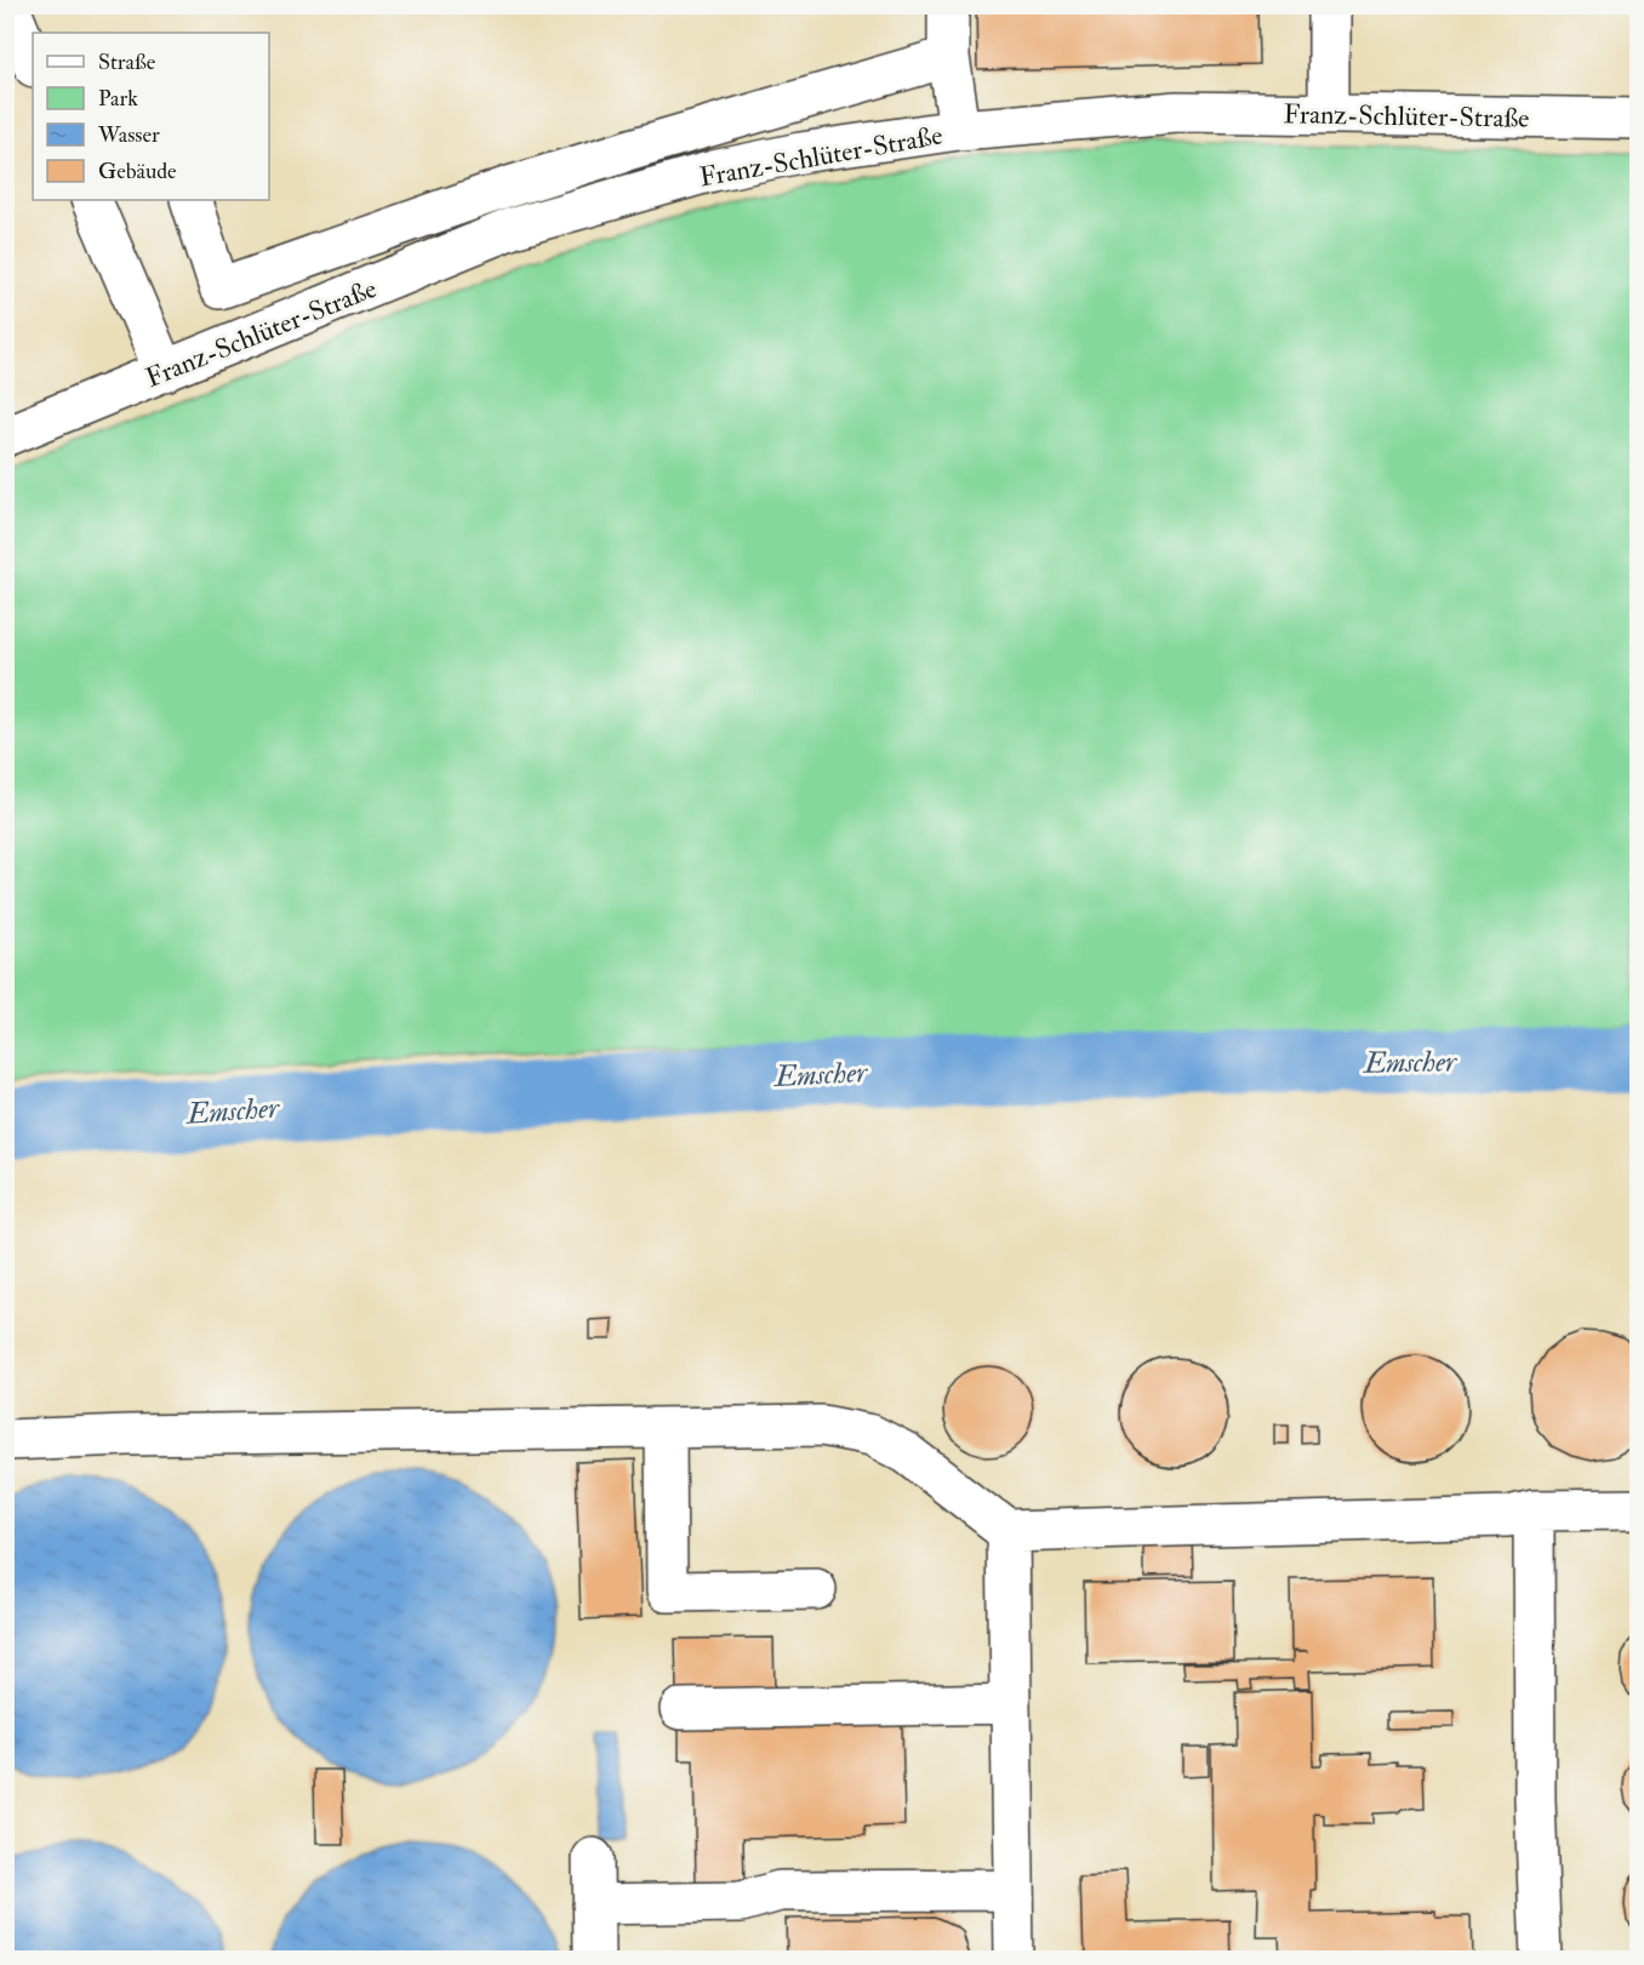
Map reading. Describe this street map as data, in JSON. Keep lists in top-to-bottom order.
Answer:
{
  "streets": {
    "street": ["Franz-Schlüter-Straße"]
  },
  "water": ["Emscher"],
  "legend": [
    "Straße",
    "Park",
    "Wasser",
    "Gebäude"
  ]
}
